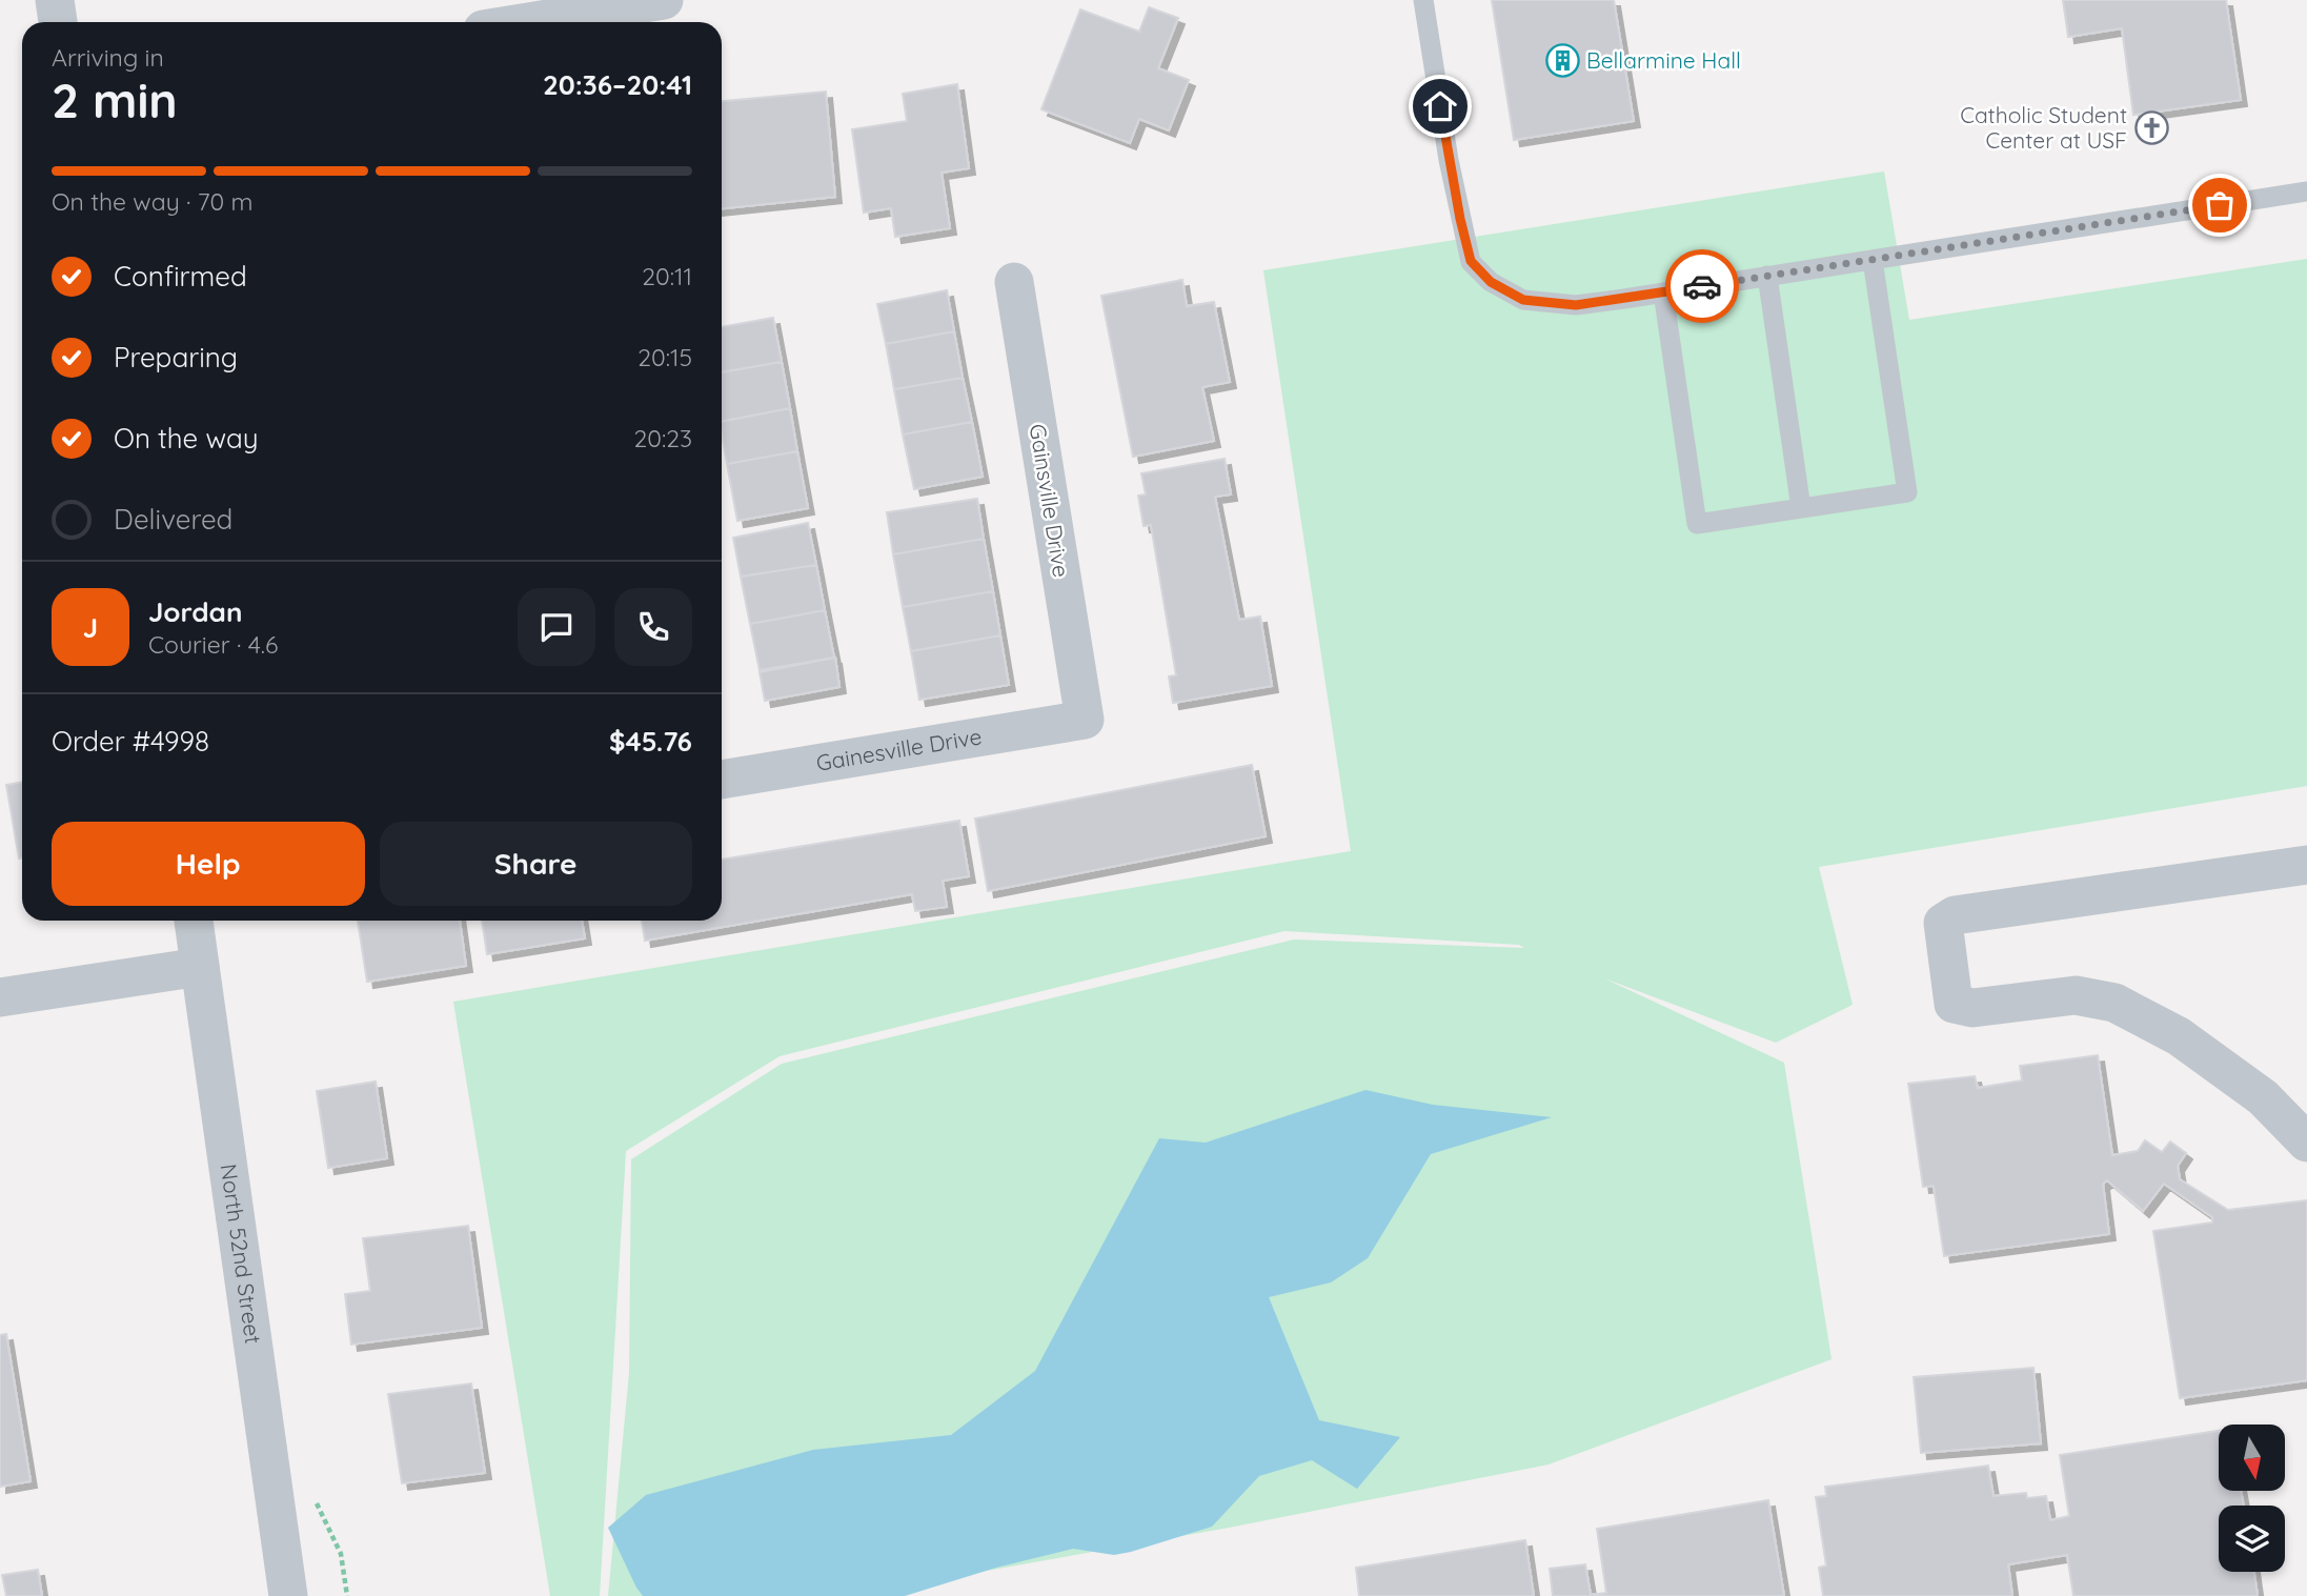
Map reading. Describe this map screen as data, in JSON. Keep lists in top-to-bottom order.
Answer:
{
  "streets": {
    "street": ["Gainsville Drive", "Gainesville Drive", "North 52nd Street"]
  },
  "crossings": [
    ["Gainsville Drive", "Gainesville Drive"]
  ],
  "places": {
    "building": ["Bellarmine Hall"],
    "church": ["Catholic Student Center at USF"]
  },
  "north": "bottom",
  "page": {
    "heading": ["2 min", "Arriving in", "20:36–20:41"],
    "panel": [
      "Jordan",
      "Courier · 4.6",
      "Order #4998",
      "$45.76"
    ],
    "bar": "On the way · 70 m",
    "list": [
      ["Confirmed", "20:11"],
      ["Preparing", "20:15"],
      ["On the way", "20:23"],
      "Delivered"
    ],
    "round": "J",
    "buttons": ["Help", "Share"]
  }
}
